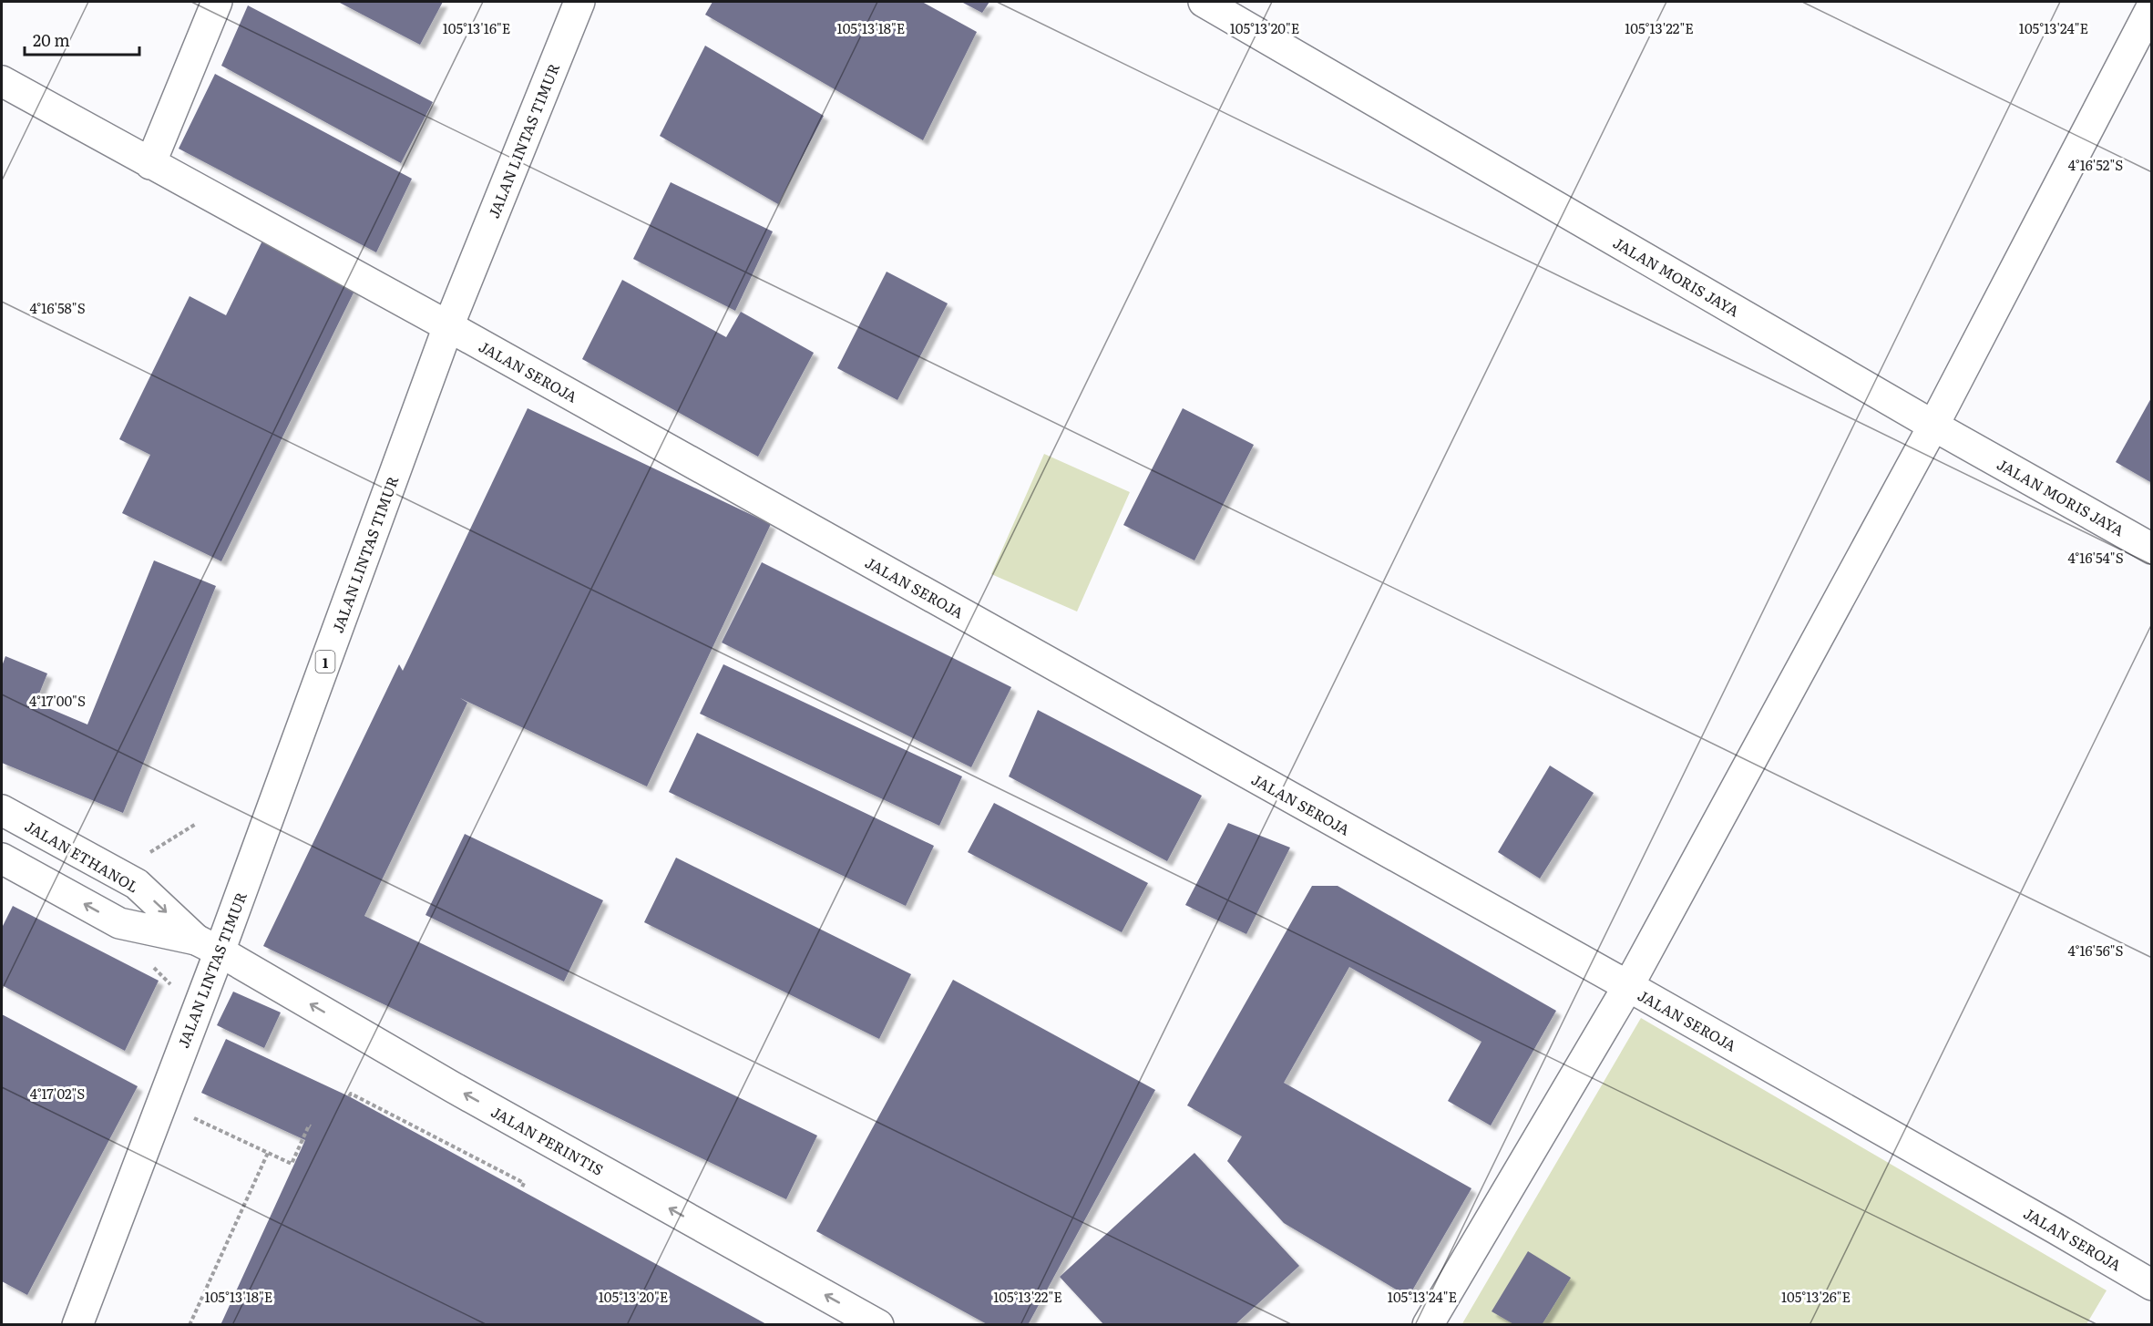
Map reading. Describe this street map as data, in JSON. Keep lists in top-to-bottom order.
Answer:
{
  "streets": {
    "main road": [
      "JALAN LINTAS TIMUR",
      "JALAN MORIS JAYA",
      "JALAN SEROJA",
      "1",
      "JALAN ETHANOL",
      "JALAN PERINTIS"
    ]
  },
  "crossings": [
    ["JALAN LINTAS TIMUR", "JALAN SEROJA"],
    ["JALAN LINTAS TIMUR", "JALAN ETHANOL"],
    ["JALAN LINTAS TIMUR", "JALAN PERINTIS"],
    ["JALAN ETHANOL", "JALAN PERINTIS"]
  ],
  "one_way": ["JALAN PERINTIS"],
  "scale_bar": "20 m",
  "coordinates": [
    "105°13'16\"E",
    "105°13'18\"E",
    "105°13'20\"E",
    "105°13'22\"E",
    "105°13'24\"E",
    "4°16'52\"S",
    "4°16'58\"S",
    "4°16'54\"S",
    "4°17'00\"S",
    "4°16'56\"S",
    "4°17'02\"S",
    "105°13'26\"E"
  ]
}
